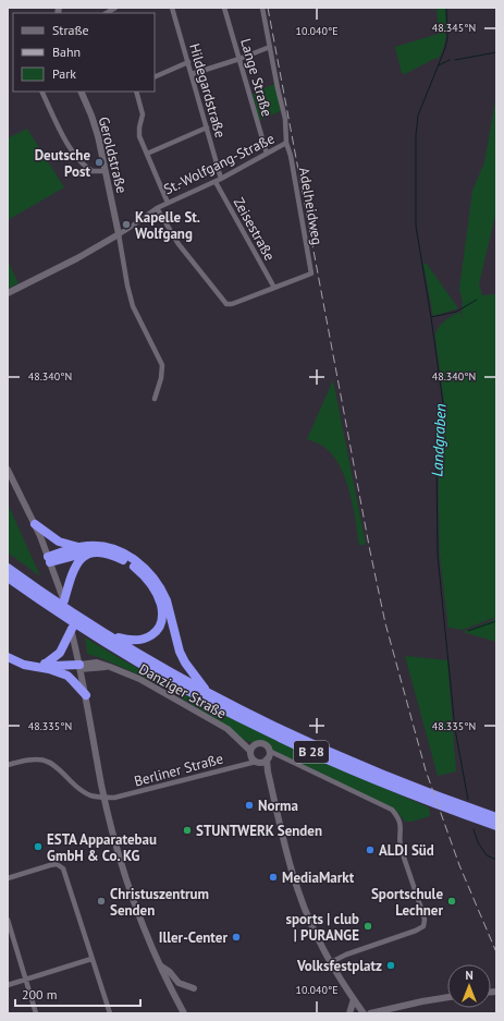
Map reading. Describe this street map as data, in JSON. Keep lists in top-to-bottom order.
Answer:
{
  "streets": {
    "highway": ["B 28"],
    "street": [
      "Lange Straße",
      "Hildegardstraße",
      "Geroldstraße",
      "St.-Wolfgang-Straße",
      "Adelheidweg",
      "Zeisestraße",
      "Danziger Straße",
      "Berliner Straße"
    ]
  },
  "crossings": [
    ["Lange Straße", "St.-Wolfgang-Straße"],
    ["Hildegardstraße", "St.-Wolfgang-Straße"],
    ["Hildegardstraße", "Zeisestraße"],
    ["Geroldstraße", "St.-Wolfgang-Straße"],
    ["St.-Wolfgang-Straße", "Adelheidweg"],
    ["St.-Wolfgang-Straße", "Zeisestraße"],
    ["Adelheidweg", "Zeisestraße"],
    ["Danziger Straße", "Berliner Straße"]
  ],
  "water": ["Landgraben"],
  "places": [
    "Deutsche Post",
    "Kapelle St. Wolfgang",
    "Norma",
    "STUNTWERK Senden",
    "ESTA Apparatebau GmbH & Co. KG",
    "ALDI Süd",
    "MediaMarkt",
    "Christuszentrum Senden",
    "Sportschule Lechner",
    "sports | club | PURANGE",
    "Iller-Center",
    "Volksfestplatz"
  ],
  "legend": ["Straße", "Bahn", "Park"],
  "scale_bar": "200 m",
  "north": "top",
  "coordinates": [
    "48.345°N",
    "10.040°E",
    "48.340°N",
    "48.335°N"
  ]
}
